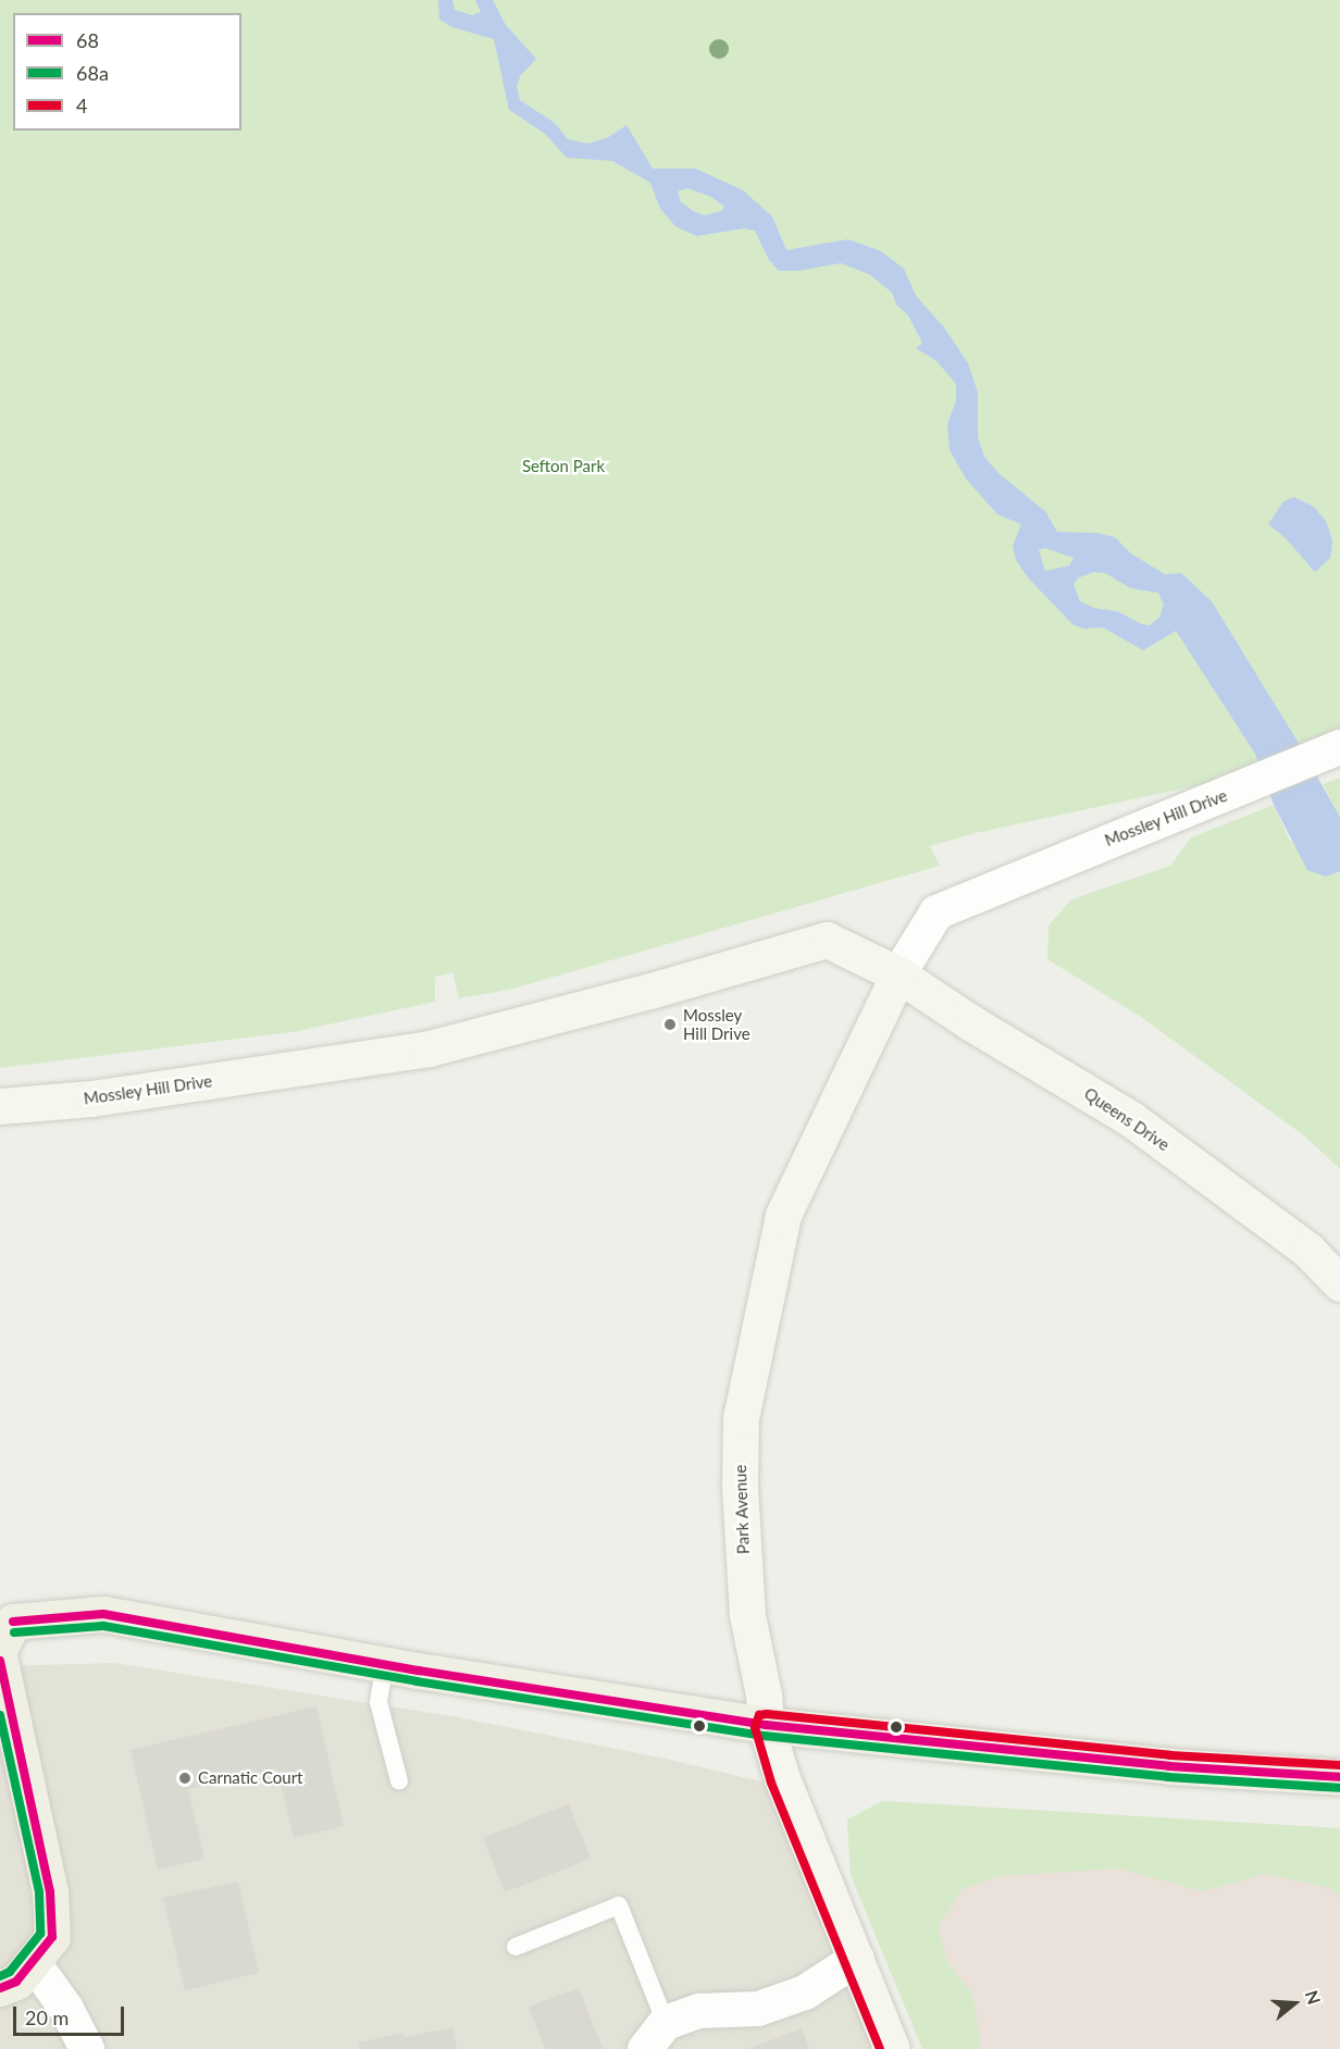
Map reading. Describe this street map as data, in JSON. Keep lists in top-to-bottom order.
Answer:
{
  "streets": {
    "street": ["Mossley Hill Drive", "Queens Drive", "Park Avenue"]
  },
  "crossings": [
    ["Mossley Hill Drive", "Queens Drive"],
    ["Mossley Hill Drive", "Park Avenue"],
    ["Queens Drive", "Park Avenue"]
  ],
  "parks": ["Sefton Park"],
  "places": ["Mossley Hill Drive", "Carnatic Court"],
  "lines": ["transit line 68", "transit line 68a", "transit line 4"],
  "legend": ["68", "68a", "4"],
  "scale_bar": "20 m",
  "north": "right"
}
